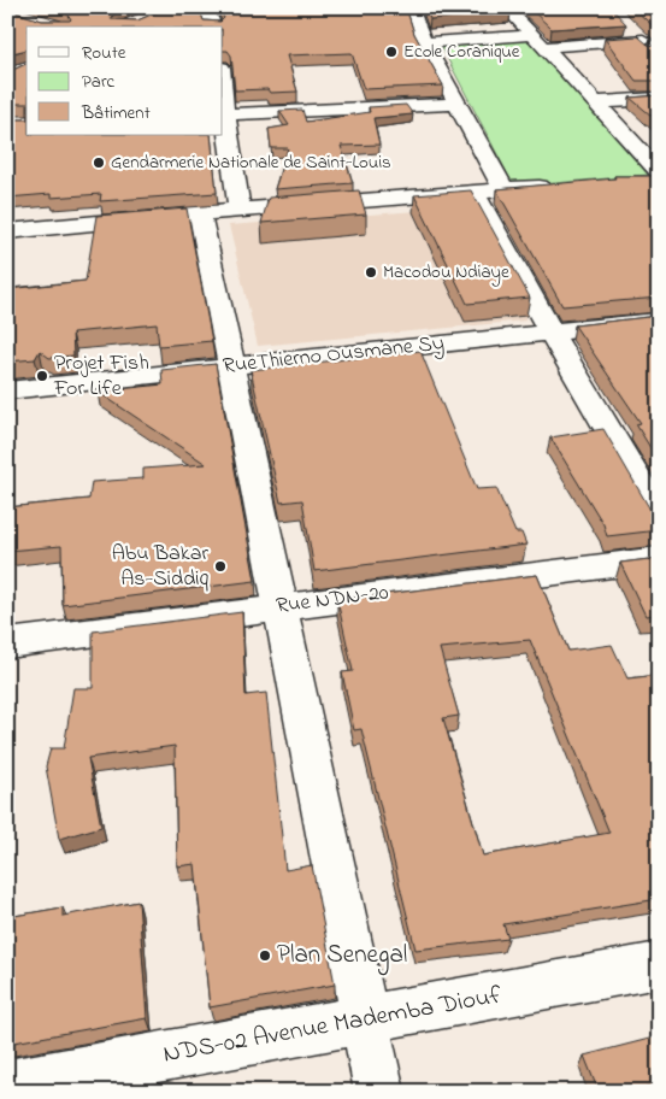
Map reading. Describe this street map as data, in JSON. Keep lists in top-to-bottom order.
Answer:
{
  "streets": {
    "street": ["RueThierno Ousmane Sy", "Rue NDN-20", "NDS-02 Avenue Mademba Diouf"]
  },
  "places": [
    "Ecole Coranique",
    "Gendarmerie Nationale de Saint-Louis",
    "Macodou Ndiaye",
    "Projet Fish For Life",
    "Abu Bakar As-Siddiq",
    "Plan Senegal"
  ],
  "legend": ["Route", "Parc", "Bâtiment"]
}
